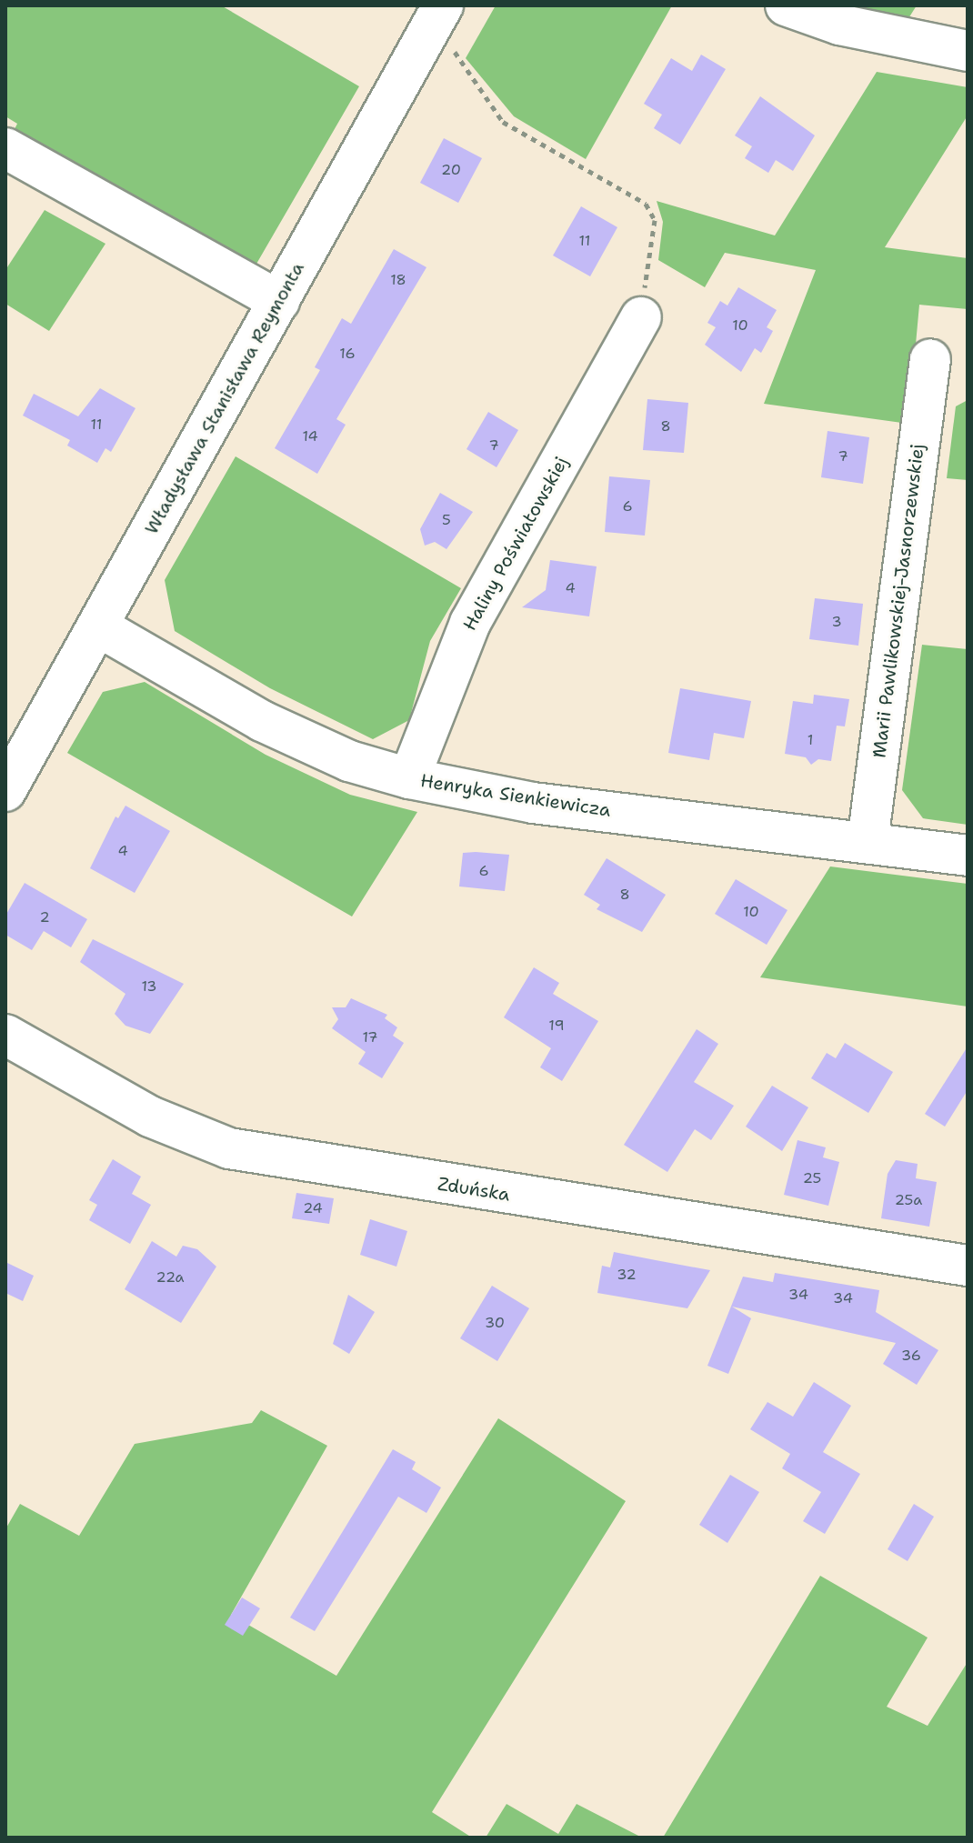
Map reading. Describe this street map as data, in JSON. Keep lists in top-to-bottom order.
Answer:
{
  "streets": {
    "street": [
      "Władysława Stanisława Reymonta",
      "Haliny Poświatowskiej",
      "Marii Pawlikowskiej-Jasnorzewskiej",
      "Henryka Sienkiewicza",
      "Zduńska"
    ]
  },
  "crossings": [
    ["Władysława Stanisława Reymonta", "Henryka Sienkiewicza"],
    ["Haliny Poświatowskiej", "Henryka Sienkiewicza"],
    ["Marii Pawlikowskiej-Jasnorzewskiej", "Henryka Sienkiewicza"]
  ],
  "house_numbers": [
    "20",
    "11",
    "18",
    "10",
    "16",
    "11",
    "8",
    "14",
    "7",
    "7",
    "6",
    "5",
    "4",
    "3",
    "1",
    "4",
    "6",
    "8",
    "10",
    "2",
    "13",
    "19",
    "17",
    "25",
    "25a",
    "24",
    "32",
    "22a",
    "34",
    "34",
    "30",
    "36"
  ]
}
